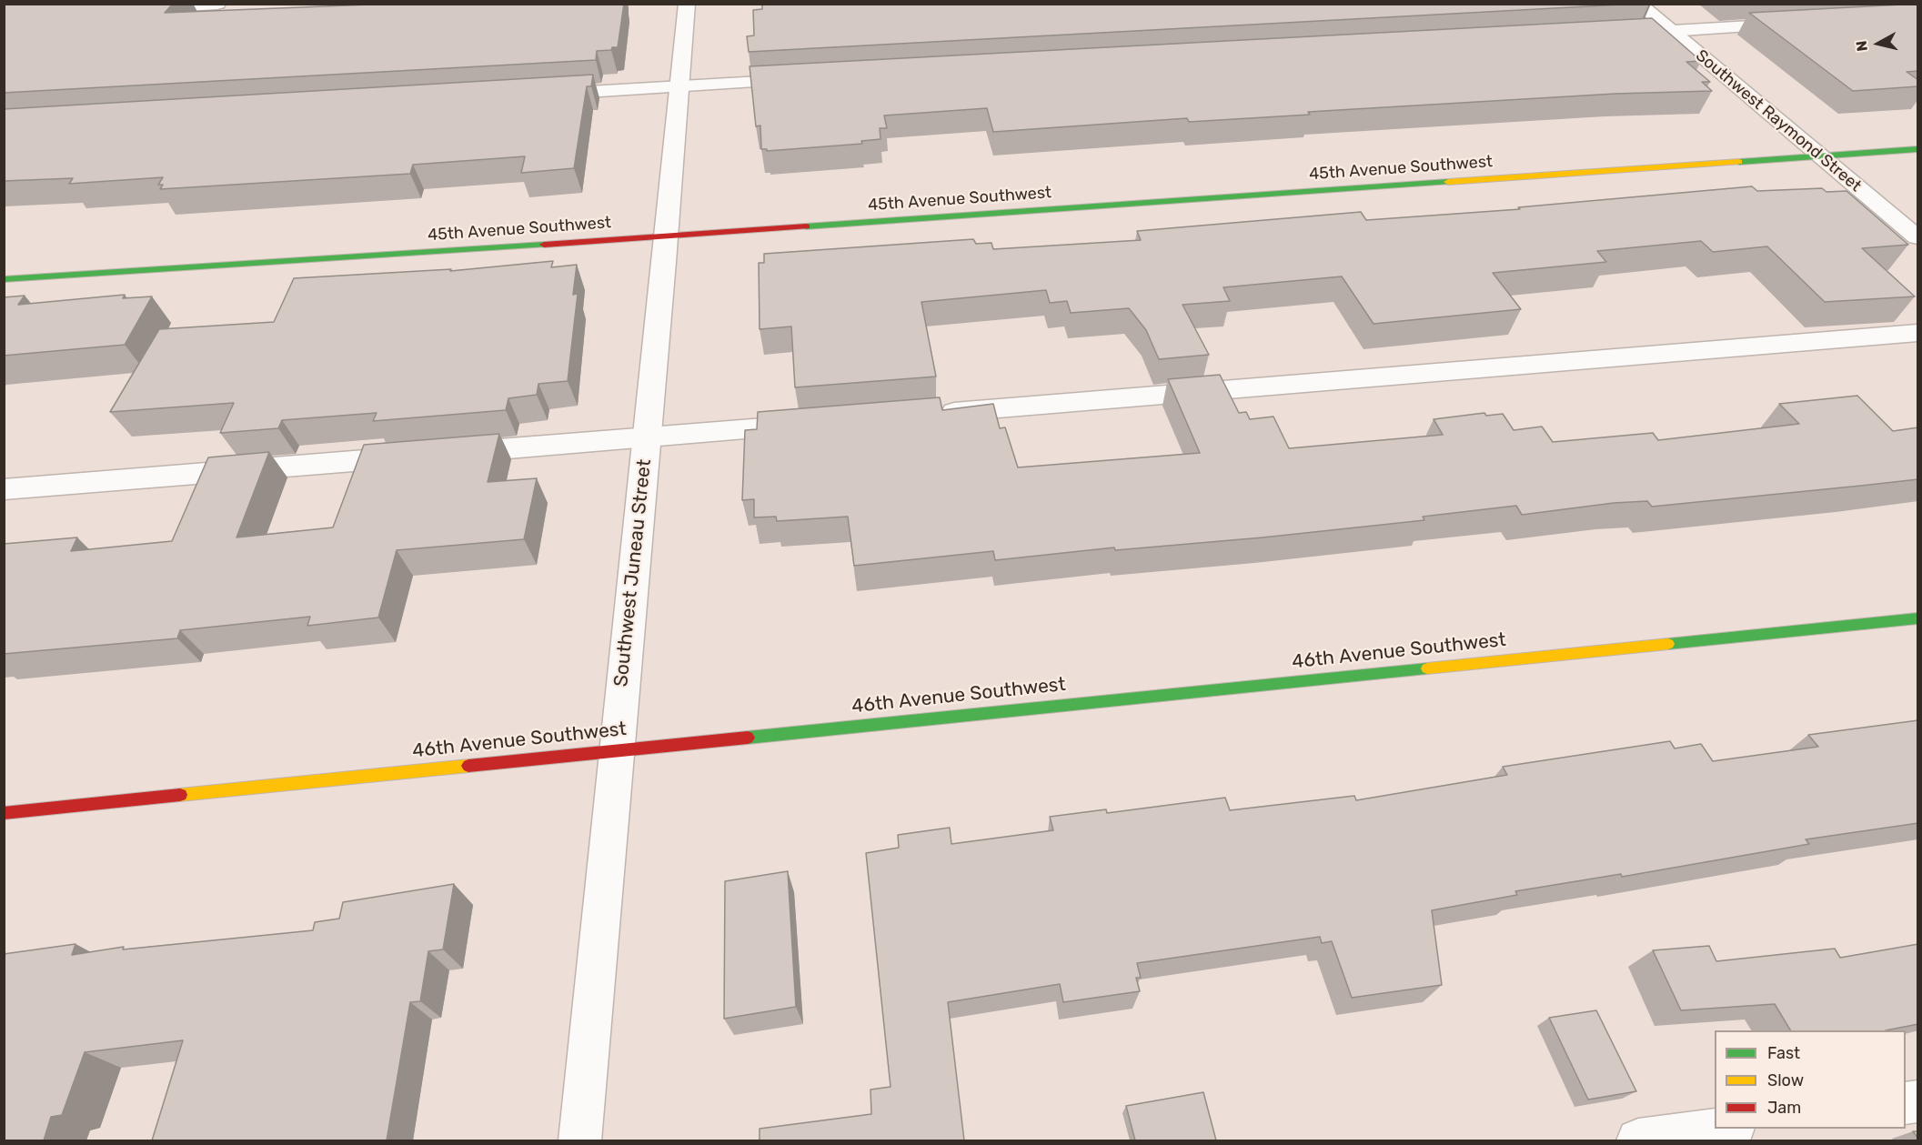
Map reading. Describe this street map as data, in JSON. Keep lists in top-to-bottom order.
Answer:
{
  "streets": {
    "street": [
      "Southwest Raymond Street",
      "45th Avenue Southwest",
      "Southwest Juneau Street",
      "46th Avenue Southwest"
    ]
  },
  "crossings": [
    ["Southwest Raymond Street", "45th Avenue Southwest"],
    ["45th Avenue Southwest", "Southwest Juneau Street"],
    ["Southwest Juneau Street", "46th Avenue Southwest"]
  ],
  "legend": ["Fast", "Slow", "Jam"],
  "north": "left"
}
